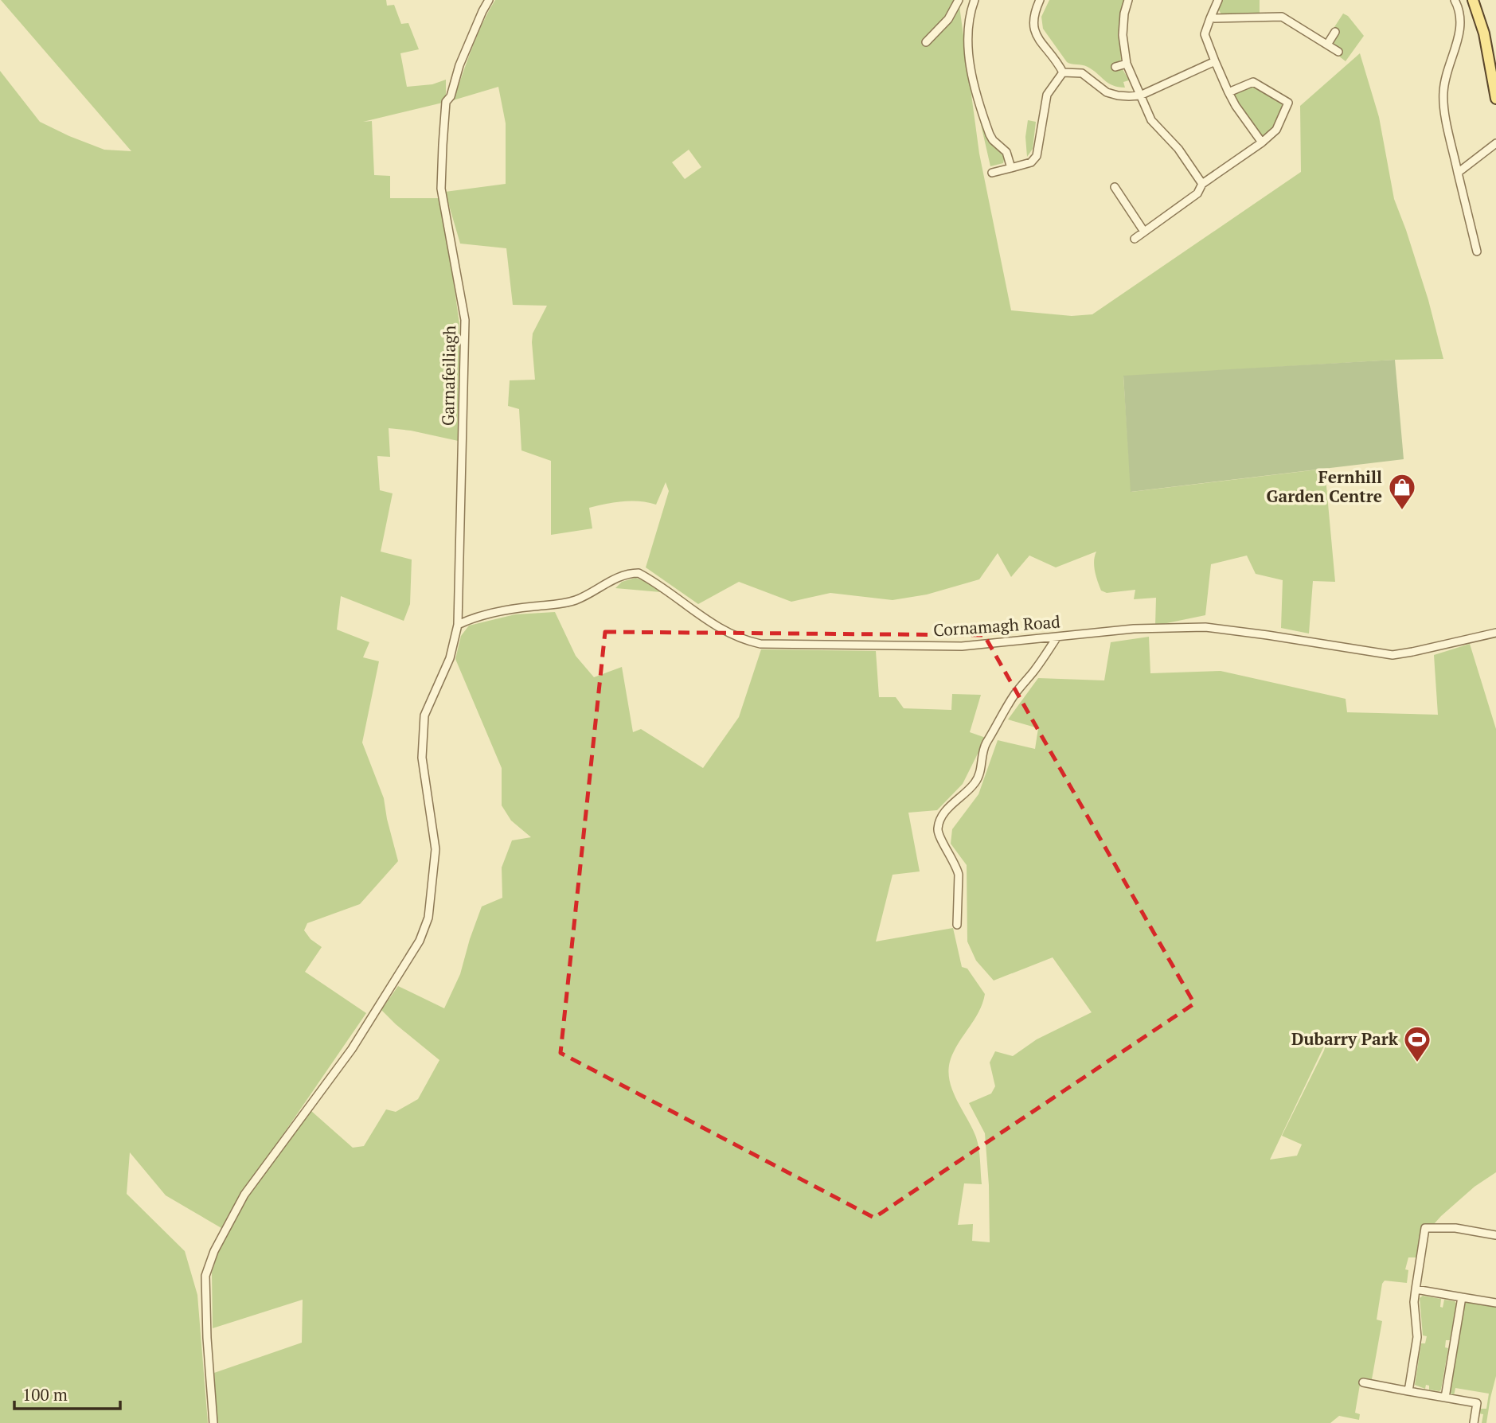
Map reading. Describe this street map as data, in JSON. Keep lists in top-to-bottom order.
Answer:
{
  "streets": {
    "street": ["Garnafeiliagh", "Cornamagh Road"]
  },
  "crossings": [
    ["Garnafeiliagh", "Cornamagh Road"]
  ],
  "places": {
    "shop": ["Fernhill Garden Centre"],
    "sports": ["Dubarry Park"]
  },
  "scale_bar": "100 m"
}
